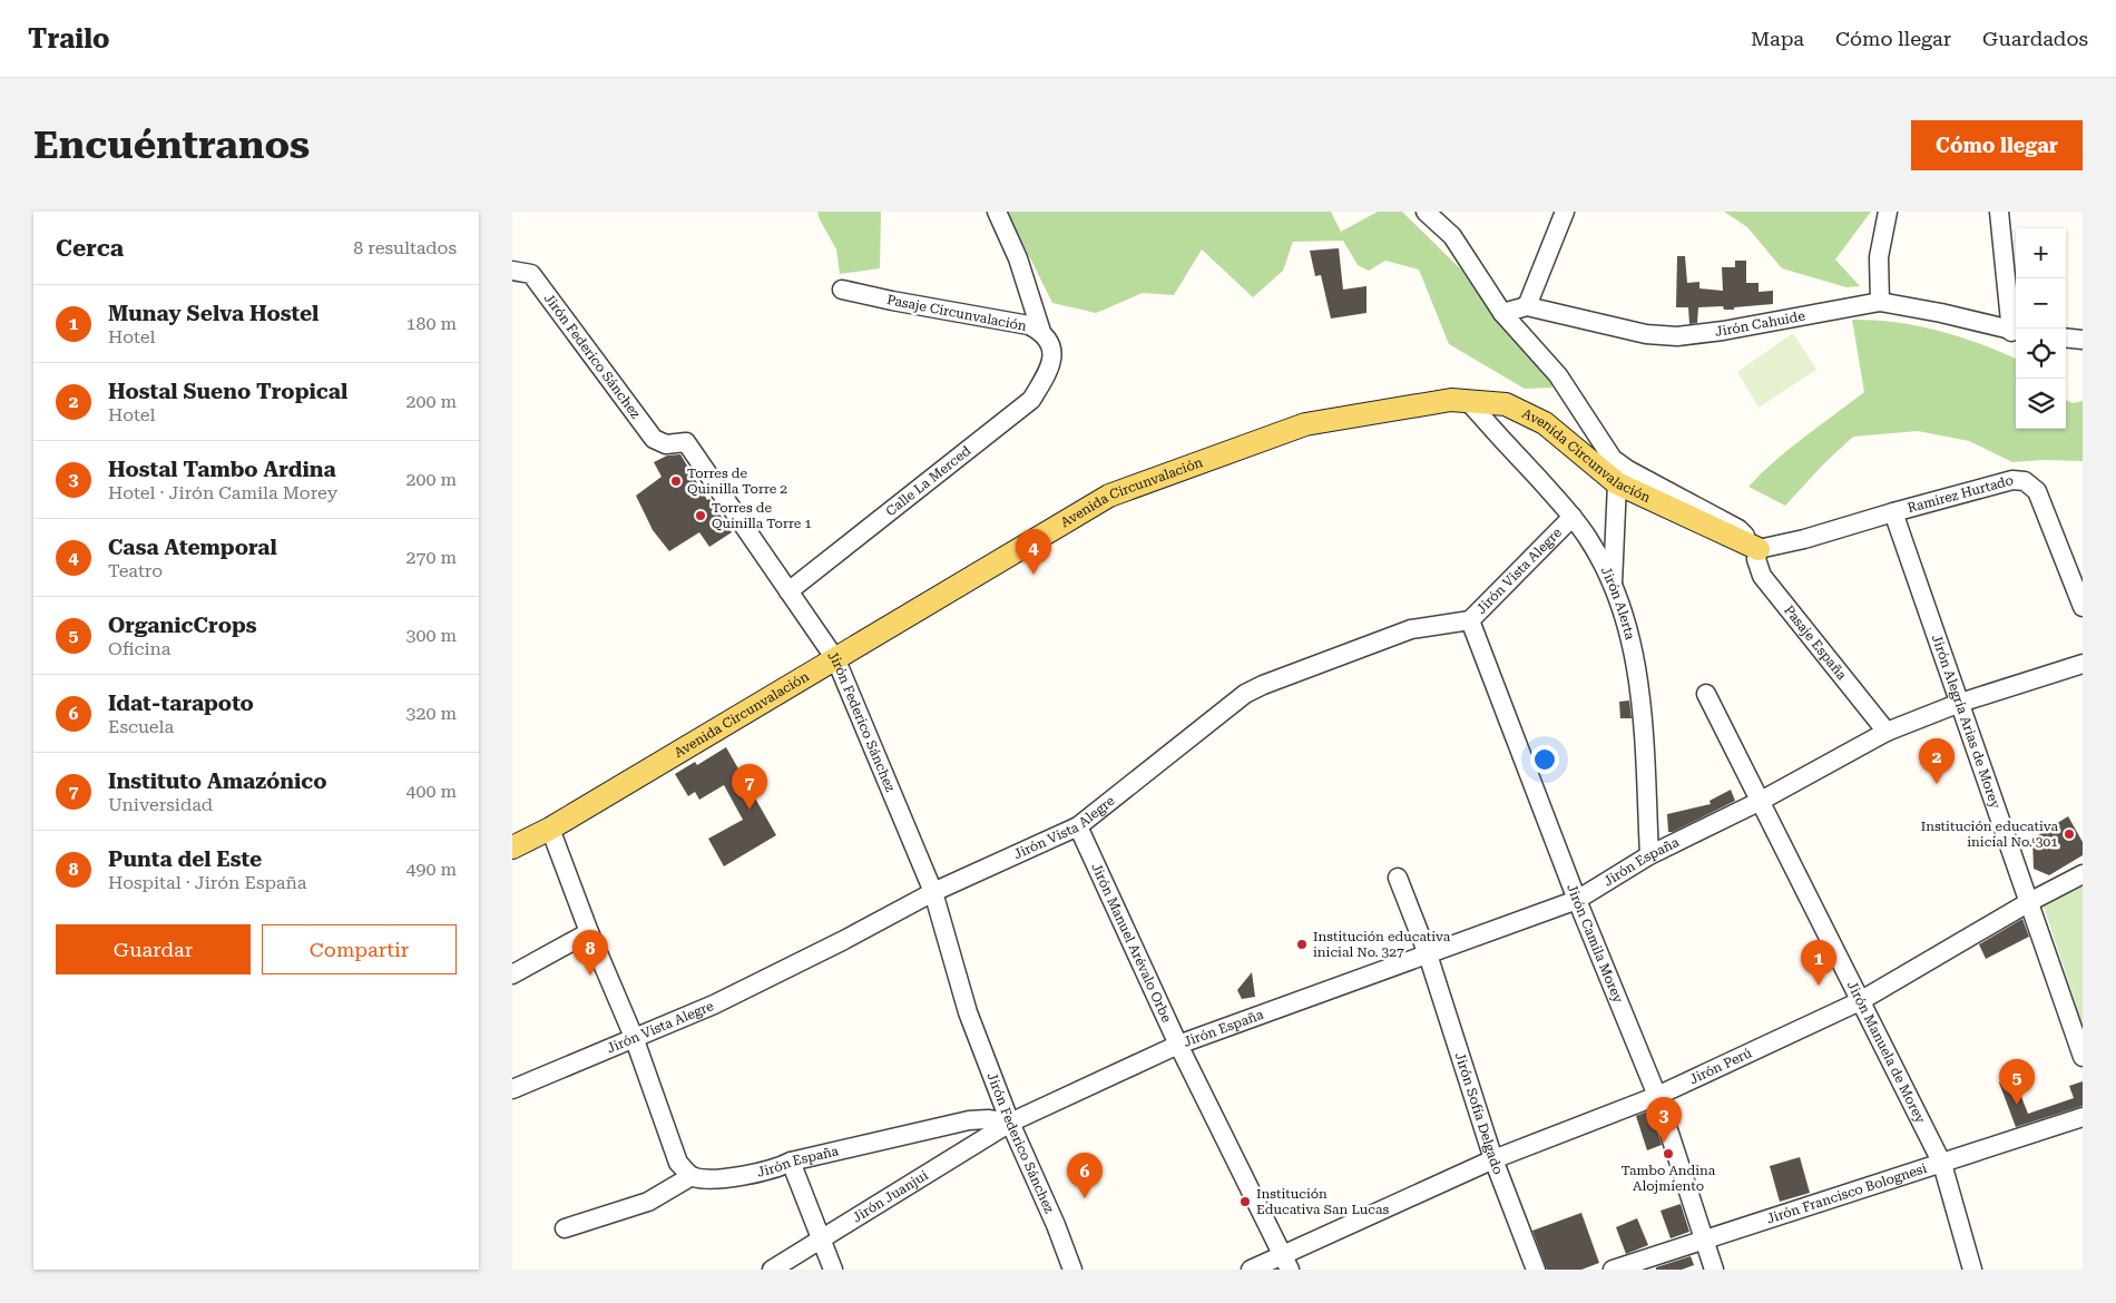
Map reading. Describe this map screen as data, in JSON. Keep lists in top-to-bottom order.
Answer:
{
  "streets": {
    "main road": ["Avenida Circunvalación"],
    "street": [
      "Pasaje Circunvalación",
      "Jirón Cahuide",
      "Jirón Federico Sánchez",
      "Calle La Merced",
      "Ramirez Hurtado",
      "Jirón Vista Alegre",
      "Jirón Alerta",
      "Pasaje España",
      "Jirón Alegría Arias de Morey",
      "Jirón España",
      "Jirón Manuel Arévalo Orbe",
      "Jirón Camila Morey",
      "Jirón Manuela de Morey",
      "Jirón Perú",
      "Jirón Sofía Delgado",
      "Jirón Francisco Bolognesi",
      "Jirón Juanjui"
    ]
  },
  "crossings": [
    ["Pasaje Circunvalación", "Calle La Merced"],
    ["Jirón Federico Sánchez", "Avenida Circunvalación"],
    ["Jirón Federico Sánchez", "Calle La Merced"],
    ["Jirón Federico Sánchez", "Jirón Vista Alegre"],
    ["Jirón Federico Sánchez", "Jirón España"],
    ["Jirón Federico Sánchez", "Jirón Juanjui"],
    ["Avenida Circunvalación", "Ramirez Hurtado"],
    ["Avenida Circunvalación", "Jirón Alerta"],
    ["Avenida Circunvalación", "Pasaje España"],
    ["Ramirez Hurtado", "Pasaje España"],
    ["Ramirez Hurtado", "Jirón Alegría Arias de Morey"],
    ["Jirón Vista Alegre", "Jirón Alerta"],
    ["Jirón Vista Alegre", "Jirón Manuel Arévalo Orbe"],
    ["Jirón Vista Alegre", "Jirón Camila Morey"],
    ["Jirón Alerta", "Jirón España"],
    ["Pasaje España", "Jirón España"],
    ["Jirón Alegría Arias de Morey", "Jirón España"],
    ["Jirón Alegría Arias de Morey", "Jirón Perú"],
    ["Jirón España", "Jirón Manuel Arévalo Orbe"],
    ["Jirón España", "Jirón Camila Morey"],
    ["Jirón España", "Jirón Manuela de Morey"],
    ["Jirón España", "Jirón Sofía Delgado"],
    ["Jirón España", "Jirón Juanjui"],
    ["Jirón Manuel Arévalo Orbe", "Jirón Perú"],
    ["Jirón Camila Morey", "Jirón Perú"],
    ["Jirón Camila Morey", "Jirón Francisco Bolognesi"],
    ["Jirón Manuela de Morey", "Jirón Perú"],
    ["Jirón Manuela de Morey", "Jirón Francisco Bolognesi"],
    ["Jirón Perú", "Jirón Sofía Delgado"]
  ],
  "places": [
    "Torres de Quinilla Torre 2",
    "Torres de Quinilla Torre 1",
    "Institución educativa inicial No. 301",
    "Institución educativa inicial No. 327",
    "Tambo Andina Alojmiento",
    "Institución Educativa San Lucas"
  ],
  "page": {
    "header": "Trailo",
    "nav": ["Mapa", "Cómo llegar", "Guardados"],
    "buttons": [
      "Cómo llegar",
      ["Guardar", "Compartir"]
    ],
    "title": "Encuéntranos",
    "heading": ["Cerca", "8 resultados"],
    "map_buttons": ["+", "−"],
    "list": [
      {
        "mark": "1",
        "name": "Munay Selva Hostel",
        "note": "Hotel",
        "value": "180 m"
      },
      {
        "mark": "2",
        "name": "Hostal Sueno Tropical",
        "note": "Hotel",
        "value": "200 m"
      },
      {
        "mark": "3",
        "name": "Hostal Tambo Ardina",
        "note": "Hotel · Jirón Camila Morey",
        "value": "200 m"
      },
      {
        "mark": "4",
        "name": "Casa Atemporal",
        "note": "Teatro",
        "value": "270 m"
      },
      {
        "mark": "5",
        "name": "OrganicCrops",
        "note": "Oficina",
        "value": "300 m"
      },
      {
        "mark": "6",
        "name": "Idat-tarapoto",
        "note": "Escuela",
        "value": "320 m"
      },
      {
        "mark": "7",
        "name": "Instituto Amazónico",
        "note": "Universidad",
        "value": "400 m"
      },
      {
        "mark": "8",
        "name": "Punta del Este",
        "note": "Hospital · Jirón España",
        "value": "490 m"
      }
    ],
    "pins": [
      "4",
      "2",
      "7",
      "8",
      "1",
      "5",
      "3",
      "6"
    ]
  }
}
